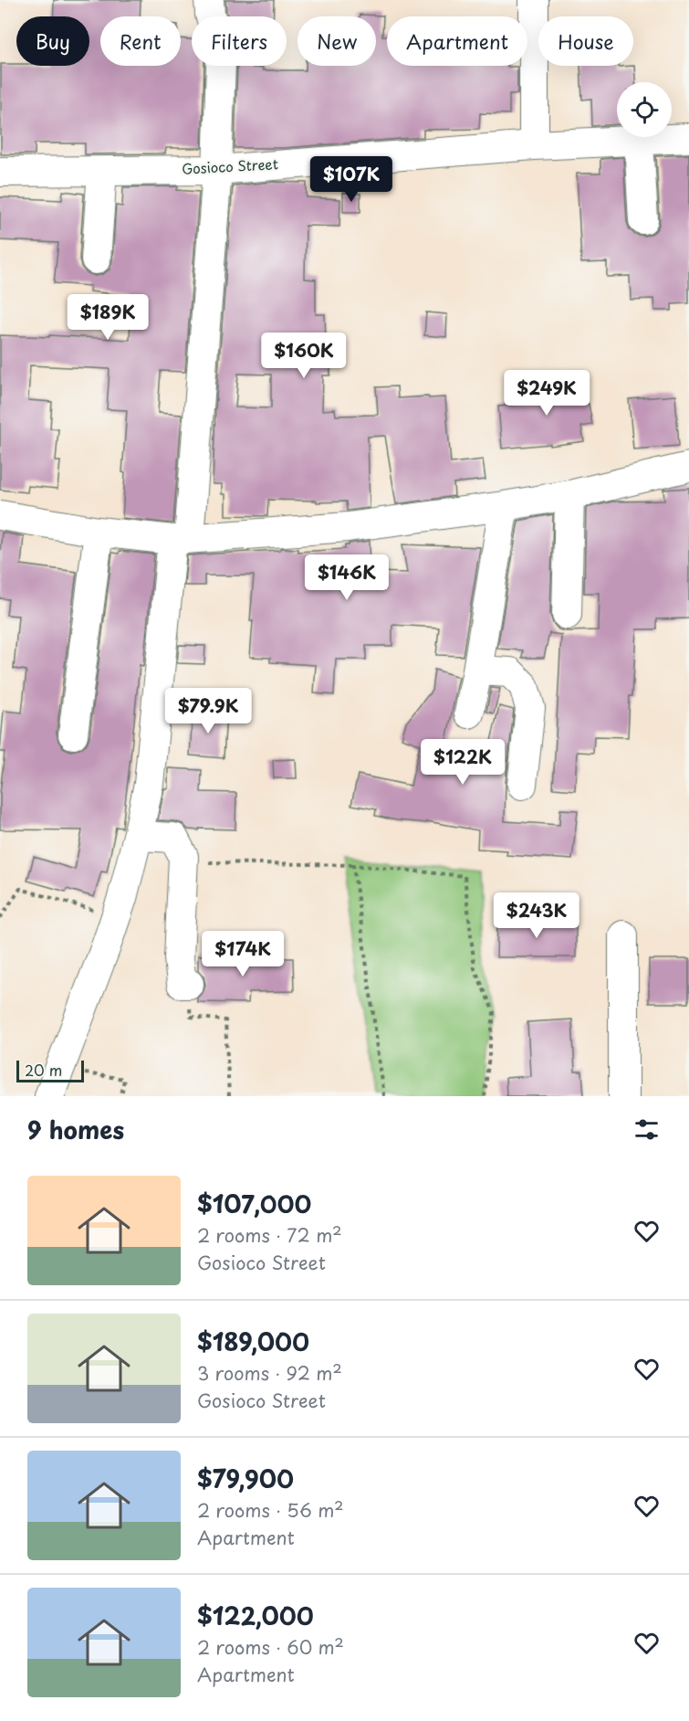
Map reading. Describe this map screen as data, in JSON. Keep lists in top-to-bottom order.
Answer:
{
  "streets": {
    "street": ["Gosioco Street"]
  },
  "scale_bar": "20 m",
  "page": {
    "chip": [
      "Buy",
      "Rent",
      "Filters",
      "New",
      "Apartment",
      "House"
    ],
    "price": [
      "$107K",
      "$189K",
      "$160K",
      "$249K",
      "$146K",
      "$79.9K",
      "$122K",
      "$243K",
      "$174K"
    ],
    "scale": "20 m",
    "heading": "9 homes",
    "list": [
      {
        "name": "$107,000",
        "note": "2 rooms · 72 m² · Gosioco Street"
      },
      {
        "name": "$189,000",
        "note": "3 rooms · 92 m² · Gosioco Street"
      },
      {
        "name": "$79,900",
        "note": "2 rooms · 56 m² · Apartment"
      },
      {
        "name": "$122,000",
        "note": "2 rooms · 60 m² · Apartment"
      }
    ]
  }
}
